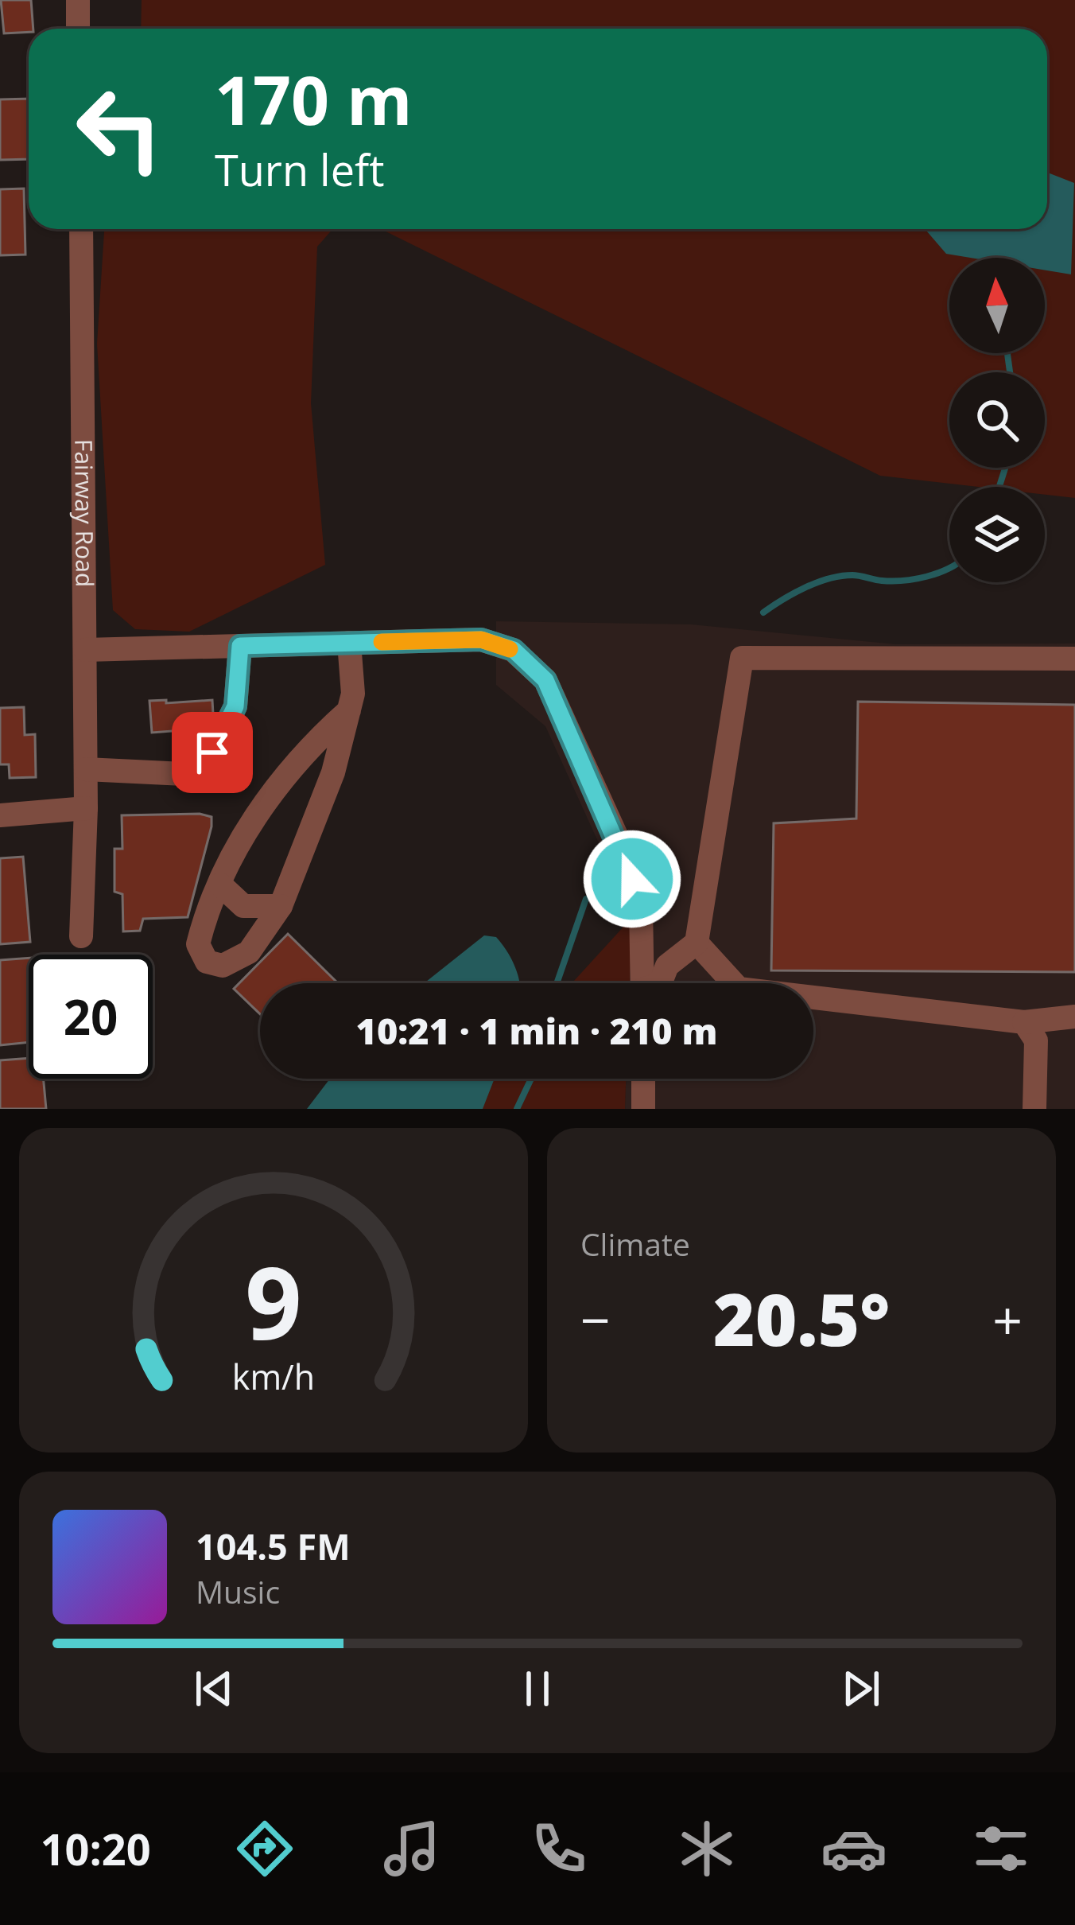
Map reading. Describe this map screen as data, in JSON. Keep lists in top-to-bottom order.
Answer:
{
  "streets": {
    "street": ["Fairway Road"]
  },
  "north": "top",
  "page": {
    "turn": ["170 m", "Turn left"],
    "limit": "20",
    "trip": "10:21 · 1 min · 210 m",
    "tile": "Climate",
    "heat": ["−", "20.5°", "+"],
    "song": ["104.5 FM", "Music"],
    "tabs": "10:20",
    "gauge": ["9", "km/h"]
  }
}
